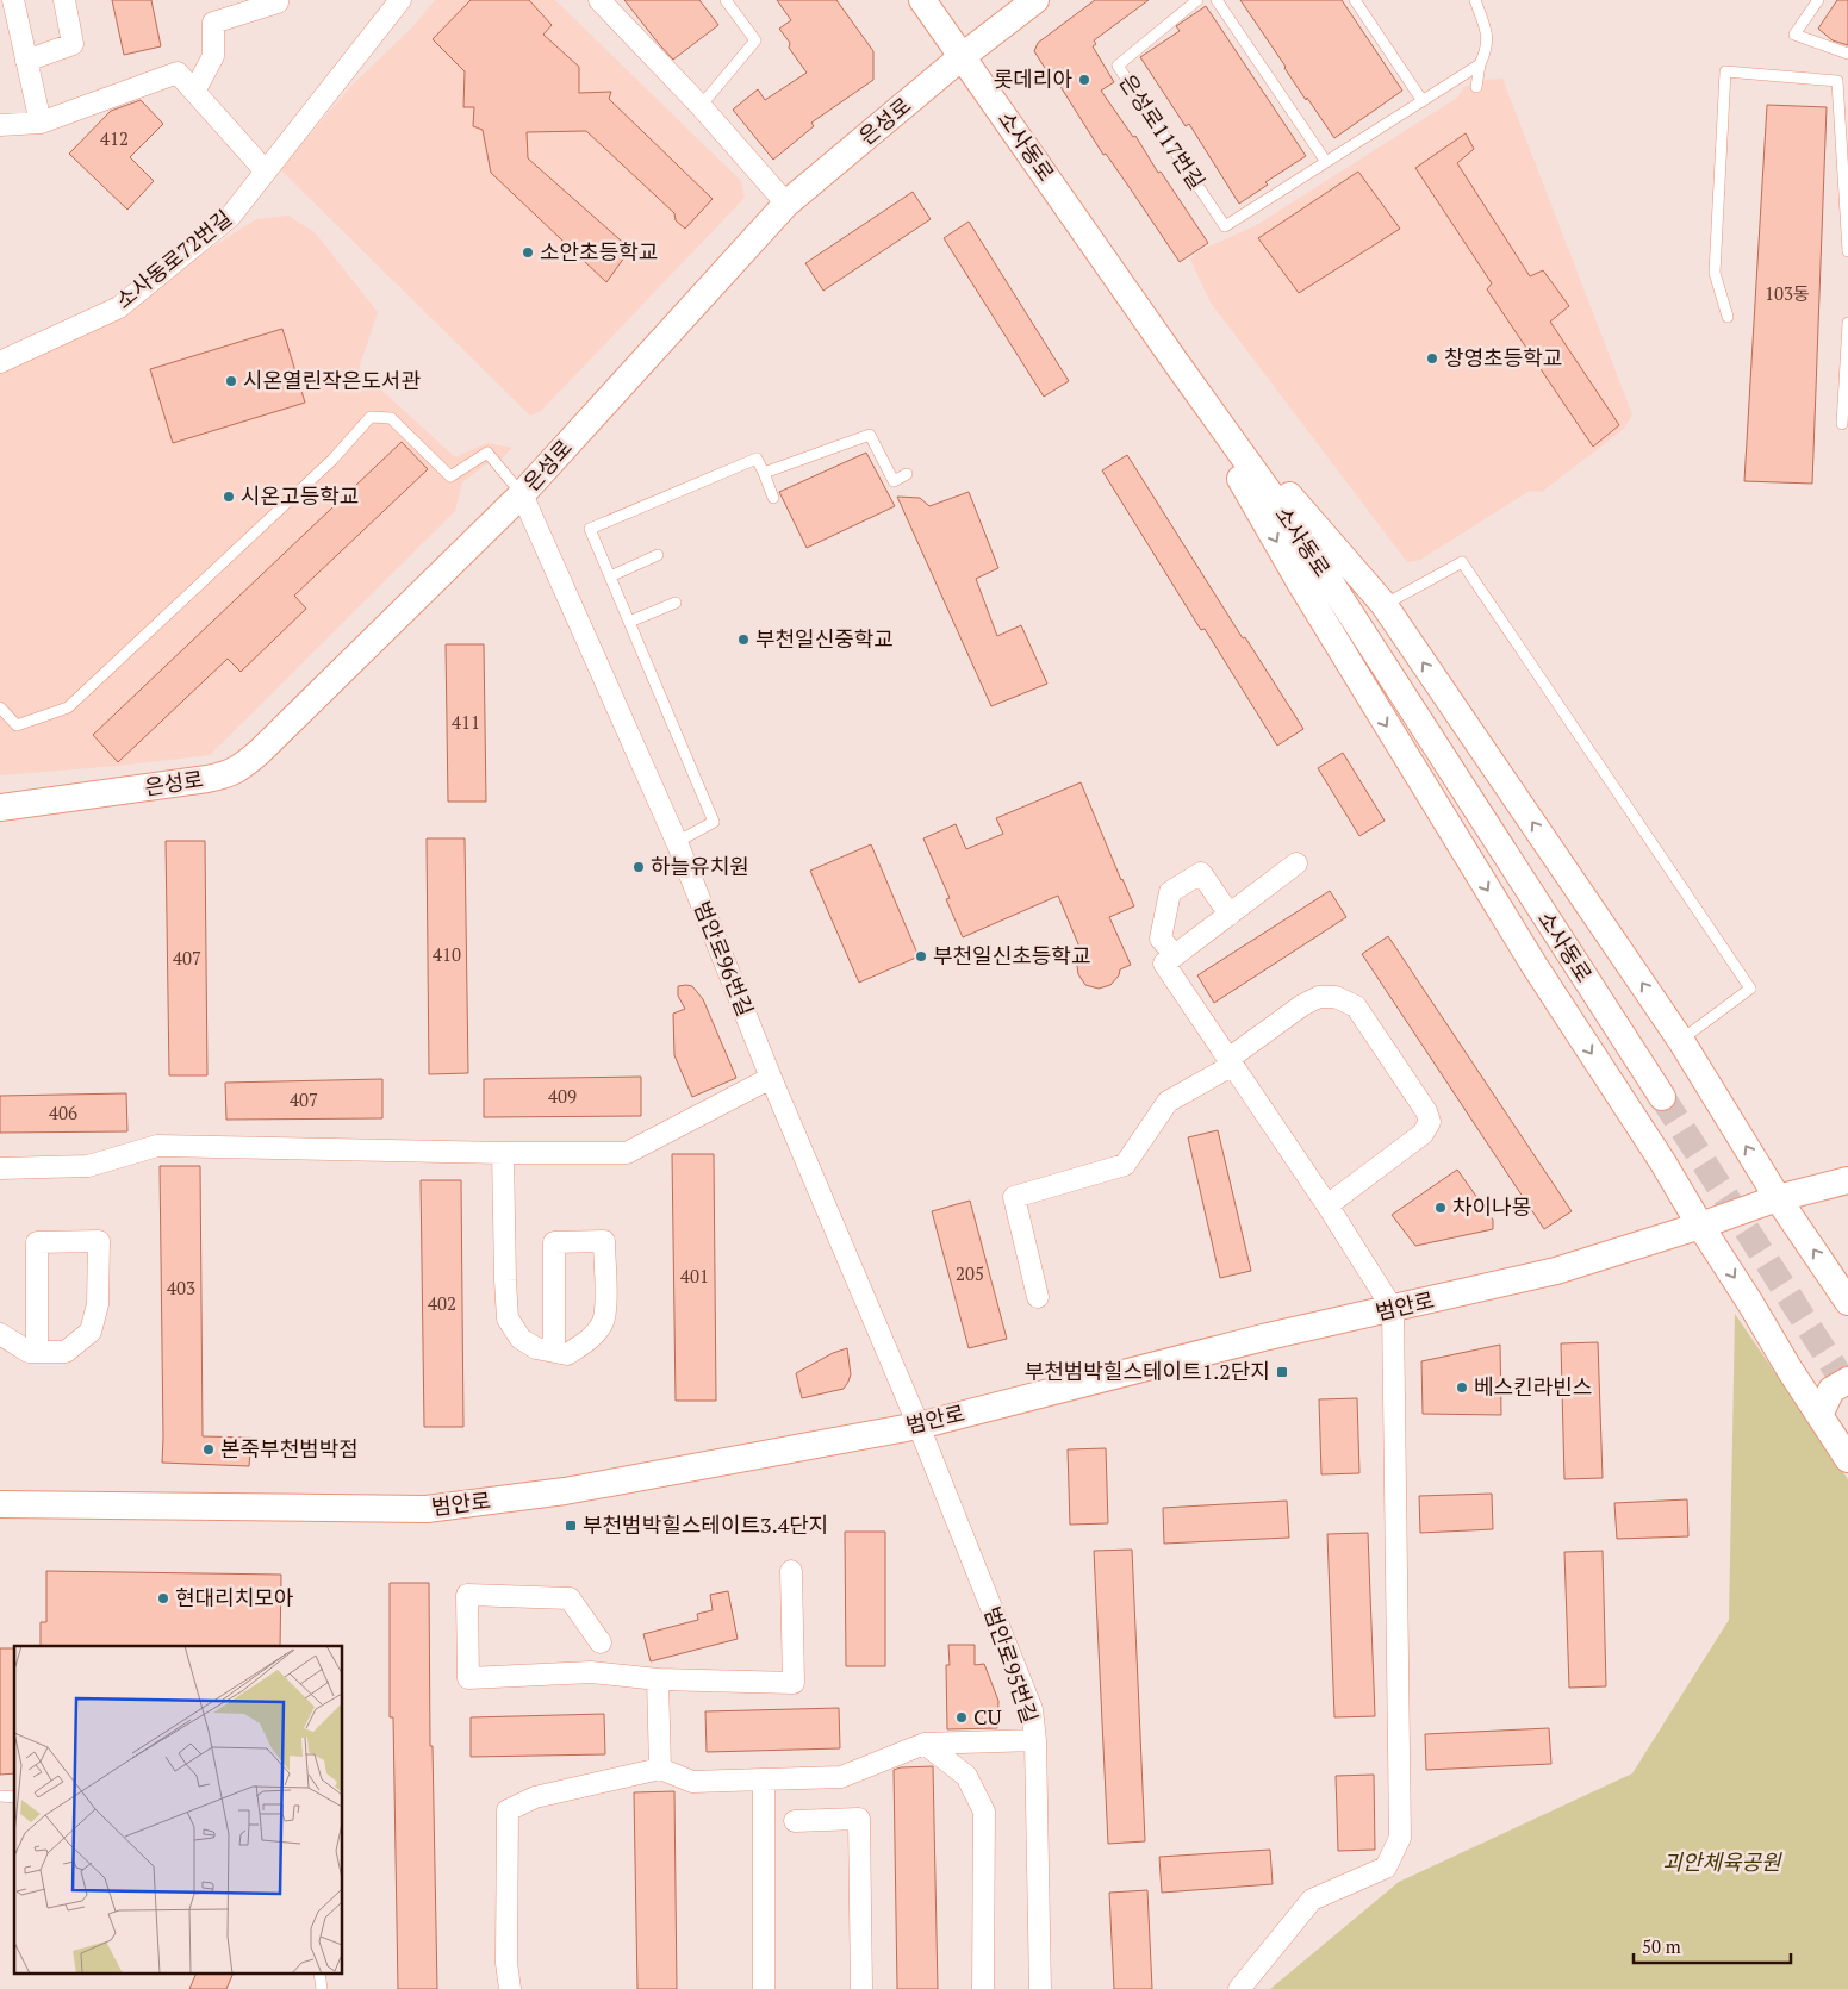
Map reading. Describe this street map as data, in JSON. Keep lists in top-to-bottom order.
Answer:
{
  "streets": {
    "street": [
      "은성로",
      "소사동로",
      "소사동로72번길",
      "범안로96번길",
      "범안로",
      "범안로95번길"
    ],
    "lane": ["은성로117번길"]
  },
  "crossings": [
    ["은성로", "소사동로"],
    ["은성로", "범안로96번길"],
    ["범안로96번길", "범안로"],
    ["범안로96번길", "범안로95번길"],
    ["범안로", "범안로95번길"]
  ],
  "parks": ["괴안체육공원"],
  "places": {
    "other": [
      "롯데리아",
      "소안초등학교",
      "창영초등학교",
      "시온열린작은도서관",
      "시온고등학교",
      "부천일신중학교",
      "하늘유치원",
      "부천일신초등학교",
      "차이나몽",
      "베스킨라빈스",
      "본죽부천범박점",
      "현대리치모아",
      "CU"
    ],
    "transit": ["부천범박힐스테이트1.2단지", "부천범박힐스테이트3.4단지"]
  },
  "house_numbers": [
    "412",
    "103동",
    "411",
    "410",
    "407",
    "409",
    "407",
    "406",
    "205",
    "401",
    "403",
    "402"
  ],
  "scale_bar": "50 m"
}
